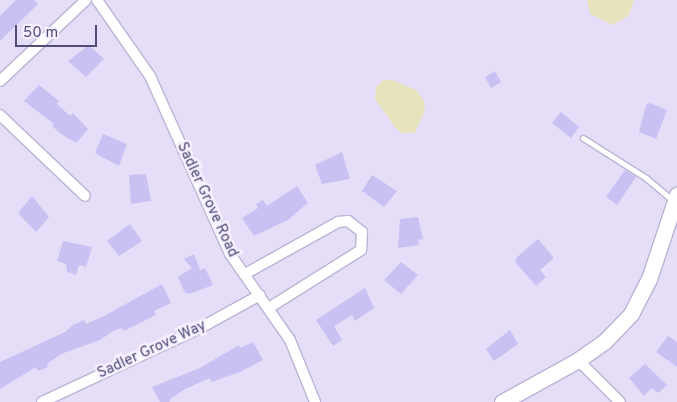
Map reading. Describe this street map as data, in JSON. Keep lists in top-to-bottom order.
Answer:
{
  "streets": {
    "street": ["Sadler Grove Road", "Sadler Grove Way"]
  },
  "crossings": [
    ["Sadler Grove Road", "Sadler Grove Way"]
  ],
  "scale_bar": "50 m"
}
